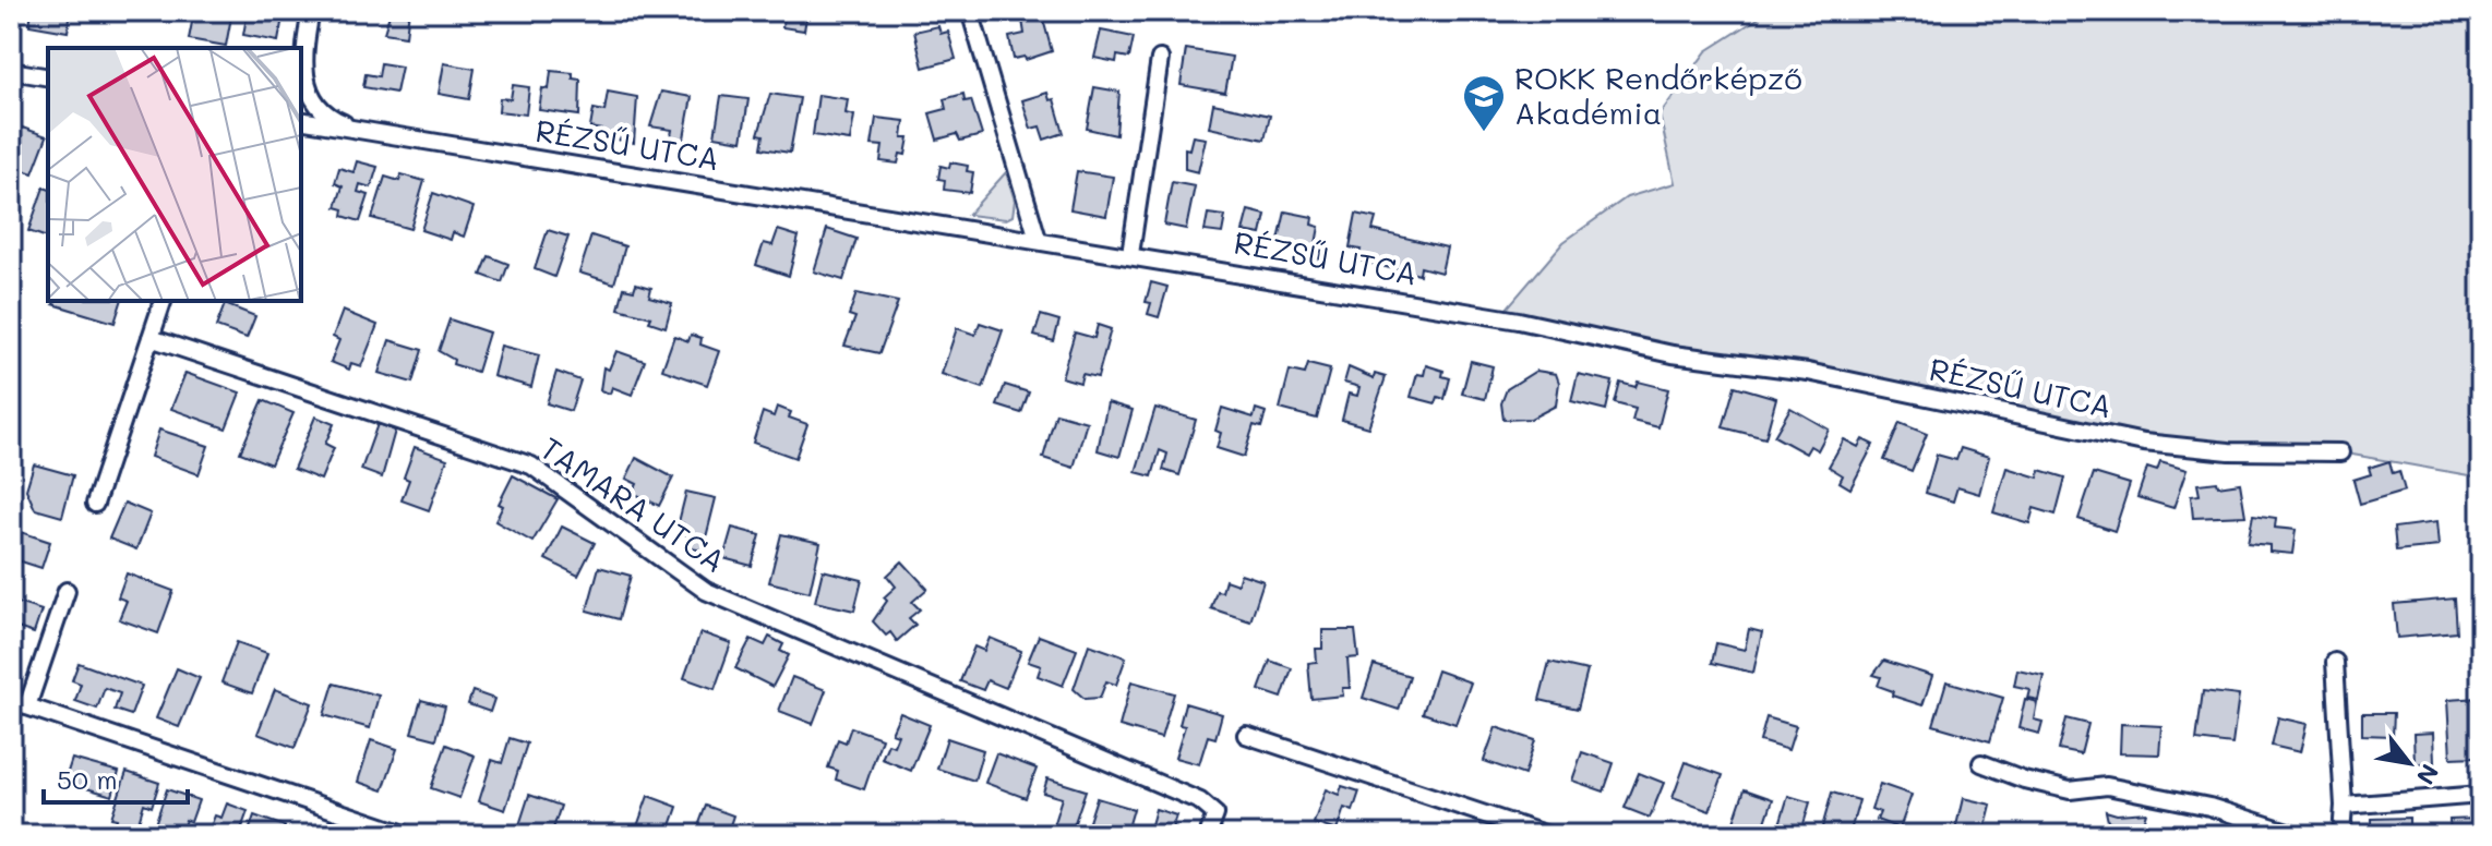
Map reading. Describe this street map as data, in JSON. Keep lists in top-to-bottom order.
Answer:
{
  "streets": {
    "street": ["RÉZSŰ UTCA", "TAMARA UTCA"]
  },
  "places": {
    "school or university": ["ROKK Rendőrképző Akadémia"]
  },
  "scale_bar": "50 m",
  "north": "bottom right"
}
